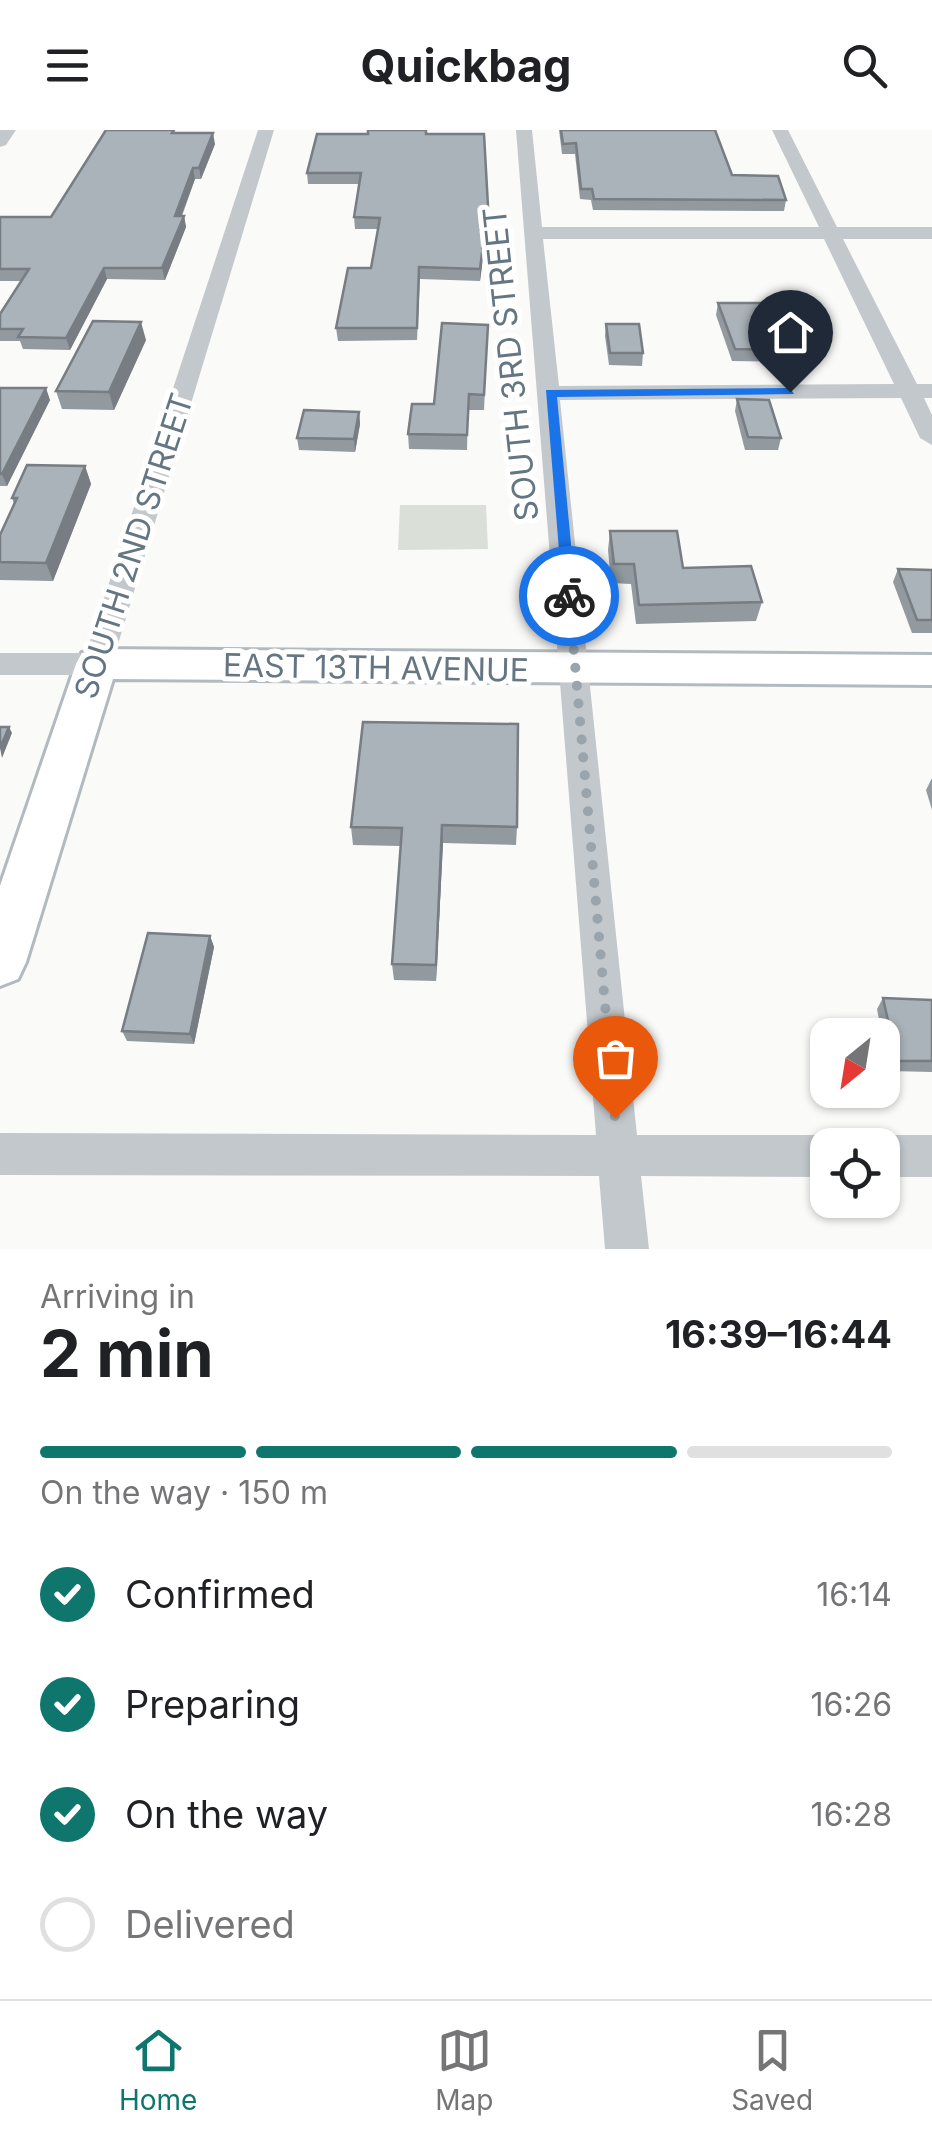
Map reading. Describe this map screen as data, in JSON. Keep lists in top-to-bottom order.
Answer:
{
  "streets": {
    "street": ["SOUTH 3RD STREET", "SOUTH 2ND STREET", "EAST 13TH AVENUE"]
  },
  "crossings": [
    ["SOUTH 3RD STREET", "EAST 13TH AVENUE"],
    ["SOUTH 2ND STREET", "EAST 13TH AVENUE"]
  ],
  "north": "bottom left",
  "page": {
    "header": "Quickbag",
    "heading": ["2 min", "Arriving in", "16:39–16:44"],
    "bar": "On the way · 150 m",
    "list": [
      ["Confirmed", "16:14"],
      ["Preparing", "16:26"],
      ["On the way", "16:28"],
      "Delivered"
    ],
    "tabs": ["Home", "Map", "Saved"]
  }
}
